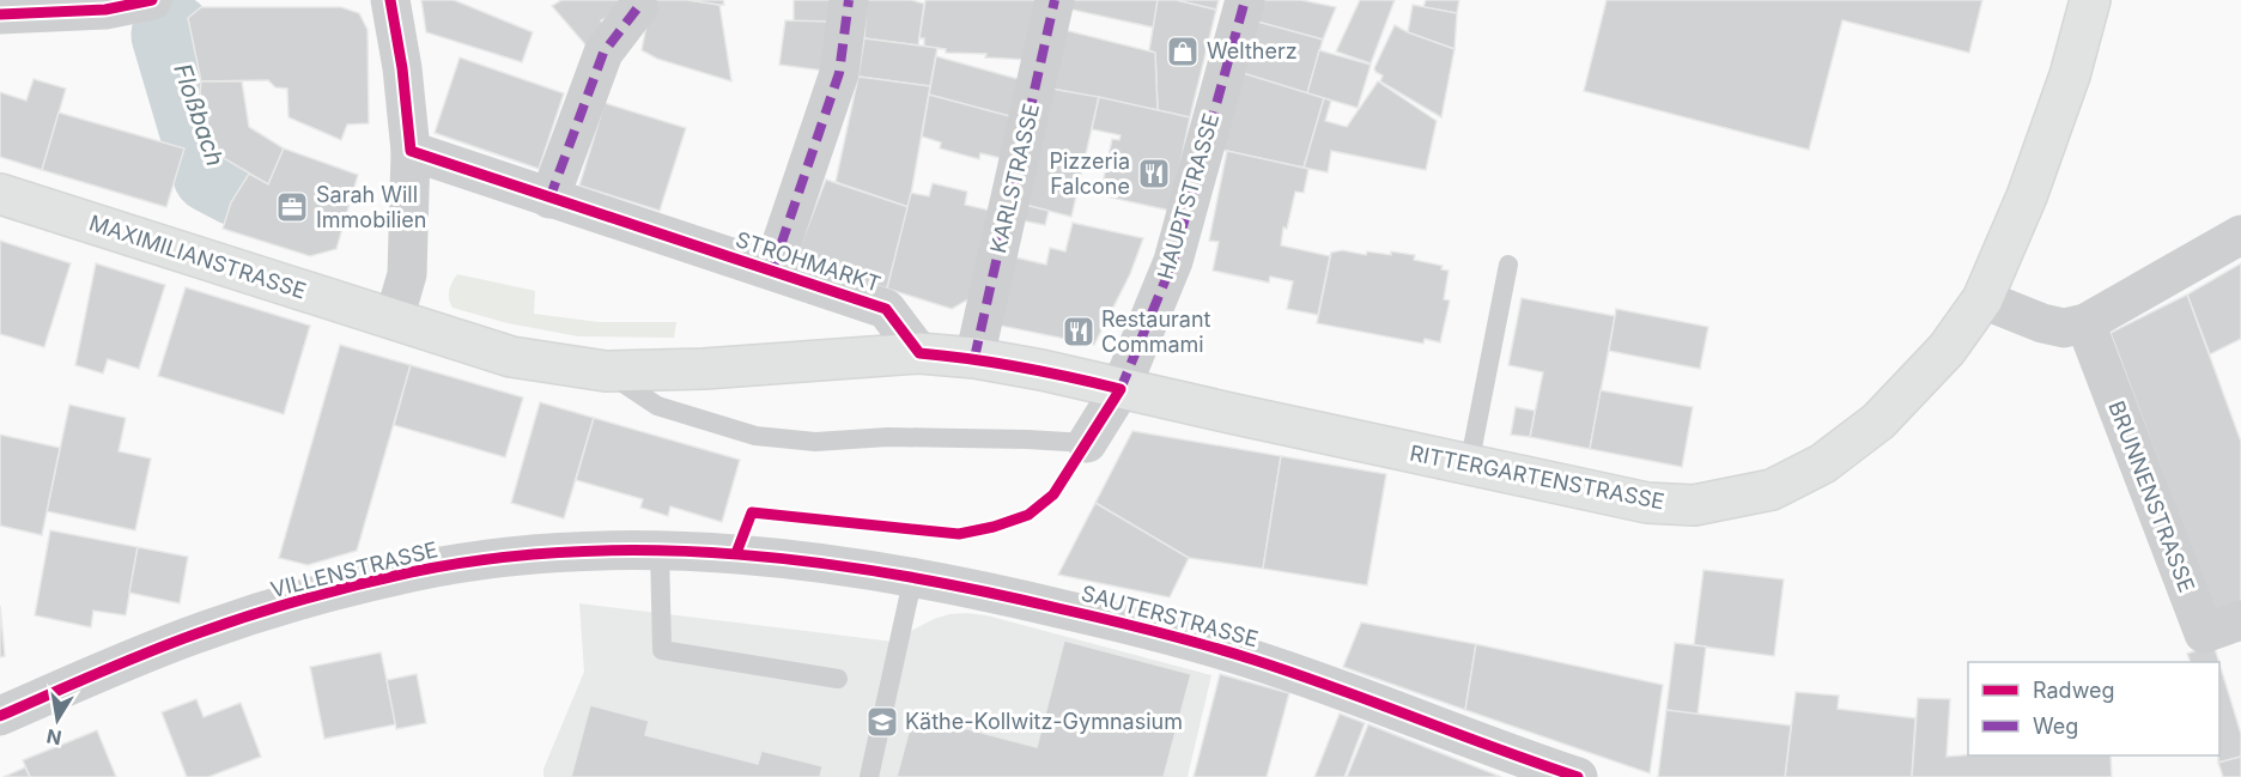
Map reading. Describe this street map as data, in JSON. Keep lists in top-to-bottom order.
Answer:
{
  "streets": {
    "main road": ["MAXIMILIANSTRASSE", "RITTERGARTENSTRASSE"],
    "street": [
      "KARLSTRASSE",
      "HAUPTSTRASSE",
      "STROHMARKT",
      "BRUNNENSTRASSE",
      "VILLENSTRASSE",
      "SAUTERSTRASSE"
    ]
  },
  "crossings": [
    ["HAUPTSTRASSE", "RITTERGARTENSTRASSE"],
    ["VILLENSTRASSE", "SAUTERSTRASSE"]
  ],
  "water": ["Floßbach"],
  "places": {
    "shop": ["Weltherz"],
    "restaurant": ["Pizzeria Falcone", "Restaurant Commami"],
    "office": ["Sarah Will Immobilien"],
    "school or university": ["Käthe-Kollwitz-Gymnasium"]
  },
  "legend": ["Radweg", "Weg"],
  "north": "bottom"
}
